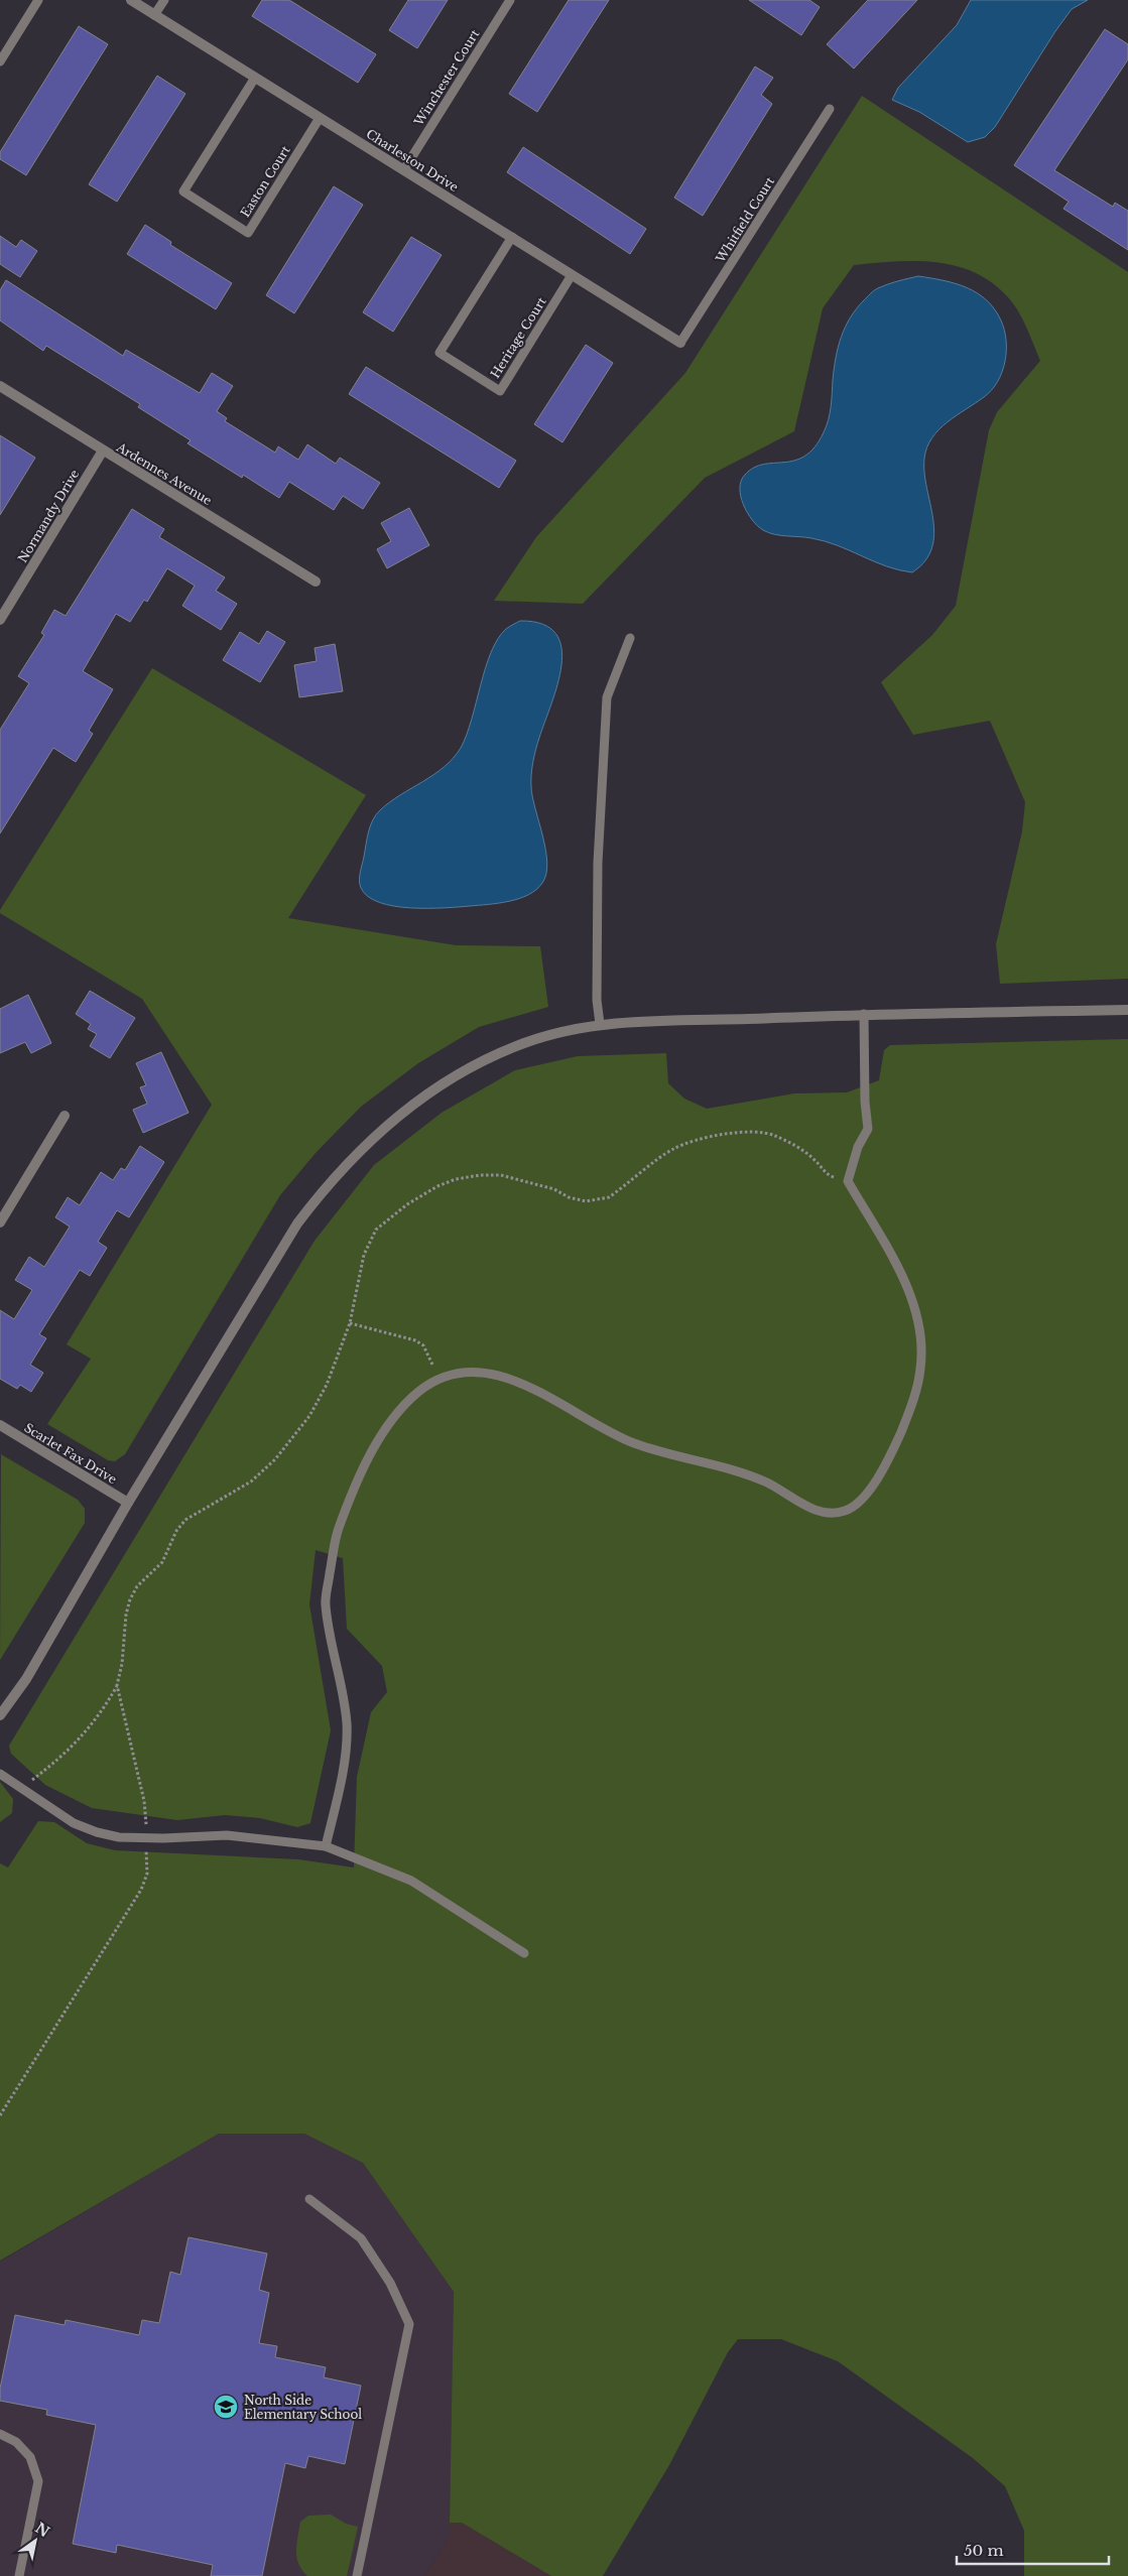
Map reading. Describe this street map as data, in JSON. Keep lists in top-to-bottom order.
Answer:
{
  "streets": {
    "street": [
      "Charleston Drive",
      "Ardennes Avenue",
      "Normandy Drive",
      "Scarlet Fax Drive"
    ],
    "lane": [
      "Winchester Court",
      "Easton Court",
      "Whitfield Court",
      "Heritage Court"
    ]
  },
  "crossings": [
    ["Winchester Court", "Charleston Drive"],
    ["Charleston Drive", "Easton Court"],
    ["Charleston Drive", "Whitfield Court"],
    ["Charleston Drive", "Heritage Court"],
    ["Ardennes Avenue", "Normandy Drive"]
  ],
  "places": {
    "school or university": ["North Side Elementary School"]
  },
  "scale_bar": "50 m",
  "north": "top right"
}
